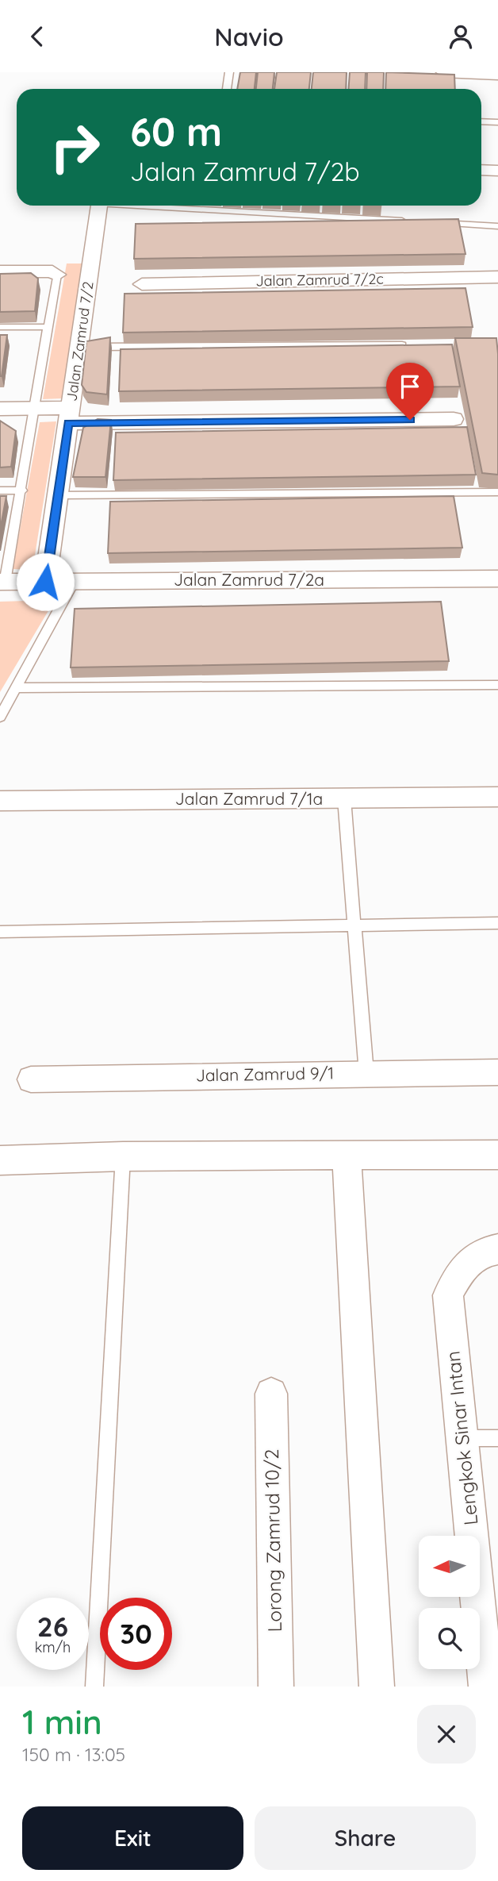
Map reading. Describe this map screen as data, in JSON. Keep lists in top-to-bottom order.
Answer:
{
  "streets": {
    "street": [
      "Jalan Zamrud 7/2c",
      "Jalan Zamrud 7/2",
      "Jalan Zamrud 7/2a",
      "Jalan Zamrud 7/1a",
      "Jalan Zamrud 9/1",
      "Lengkok Sinar Intan",
      "Lorong Zamrud 10/2"
    ]
  },
  "crossings": [
    ["Jalan Zamrud 7/2", "Jalan Zamrud 7/2a"]
  ],
  "north": "left",
  "page": {
    "header": "Navio",
    "turn": ["60 m", "Jalan Zamrud 7/2b"],
    "speed": "26 km/h",
    "limit": "30",
    "heading": ["1 min", "150 m · 13:05"],
    "buttons": ["Exit", "Share"]
  }
}
